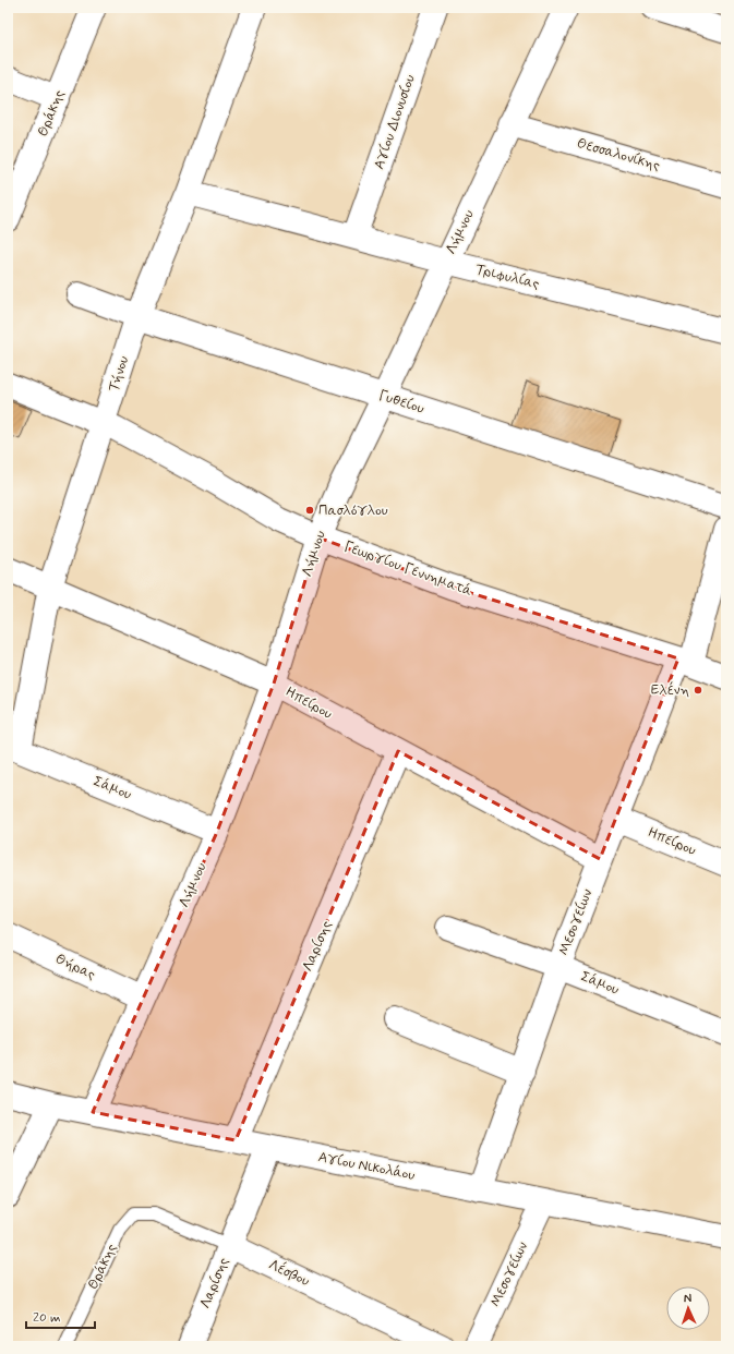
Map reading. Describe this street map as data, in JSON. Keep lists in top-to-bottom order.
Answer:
{
  "streets": {
    "street": [
      "Θράκης",
      "Αγίου Διονυσίου",
      "Θεσσαλονίκης",
      "Λήμνου",
      "Τριφυλίας",
      "Τήνου",
      "Γυθείου",
      "Γεωργίου Γεννηματά",
      "Ηπείρου",
      "Σάμου",
      "Μεσογείων",
      "Λαρίσης",
      "Θήρας",
      "Αγίου Νικολάου",
      "Λέσβου"
    ]
  },
  "crossings": [
    ["Θράκης", "Λέσβου"],
    ["Αγίου Διονυσίου", "Τριφυλίας"],
    ["Θεσσαλονίκης", "Λήμνου"],
    ["Λήμνου", "Τριφυλίας"],
    ["Λήμνου", "Γυθείου"],
    ["Λήμνου", "Γεωργίου Γεννηματά"],
    ["Λήμνου", "Ηπείρου"],
    ["Λήμνου", "Σάμου"],
    ["Λήμνου", "Θήρας"],
    ["Λήμνου", "Αγίου Νικολάου"],
    ["Τριφυλίας", "Τήνου"],
    ["Τήνου", "Γυθείου"],
    ["Τήνου", "Γεωργίου Γεννηματά"],
    ["Τήνου", "Ηπείρου"],
    ["Τήνου", "Σάμου"],
    ["Γεωργίου Γεννηματά", "Μεσογείων"],
    ["Ηπείρου", "Μεσογείων"],
    ["Ηπείρου", "Λαρίσης"],
    ["Σάμου", "Μεσογείων"],
    ["Μεσογείων", "Αγίου Νικολάου"],
    ["Λαρίσης", "Αγίου Νικολάου"],
    ["Λαρίσης", "Λέσβου"]
  ],
  "places": ["Πασλόγλου", "Ελένη"],
  "scale_bar": "20 m",
  "north": "top"
}
